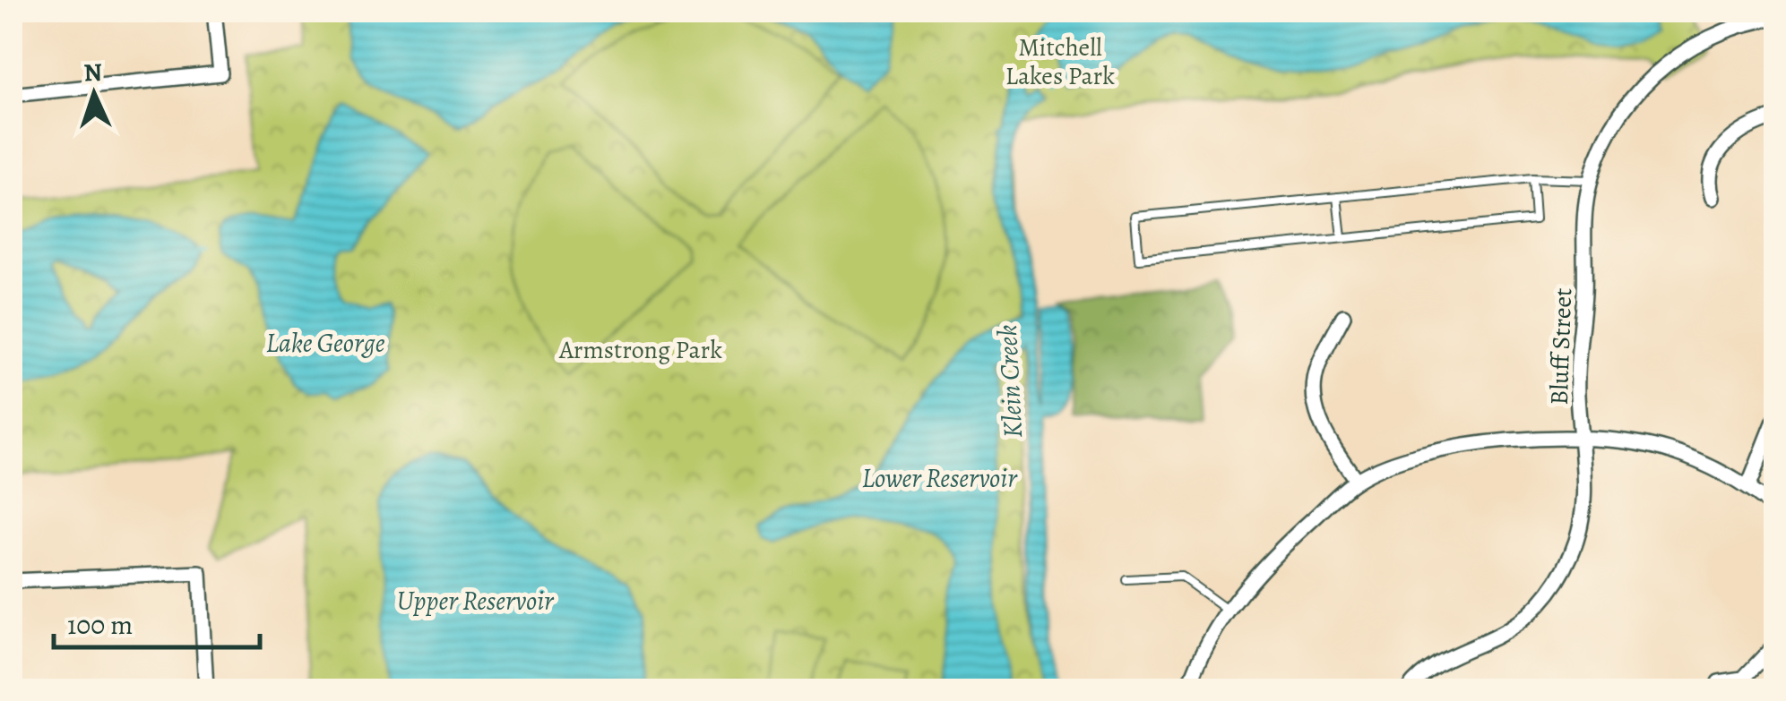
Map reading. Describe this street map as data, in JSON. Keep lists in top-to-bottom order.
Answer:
{
  "streets": {
    "street": ["Bluff Street"]
  },
  "water": [
    "Lake George",
    "Klein Creek",
    "Lower Reservoir",
    "Upper Reservoir"
  ],
  "parks": ["Mitchell Lakes Park", "Armstrong Park"],
  "scale_bar": "100 m",
  "north": "top"
}
